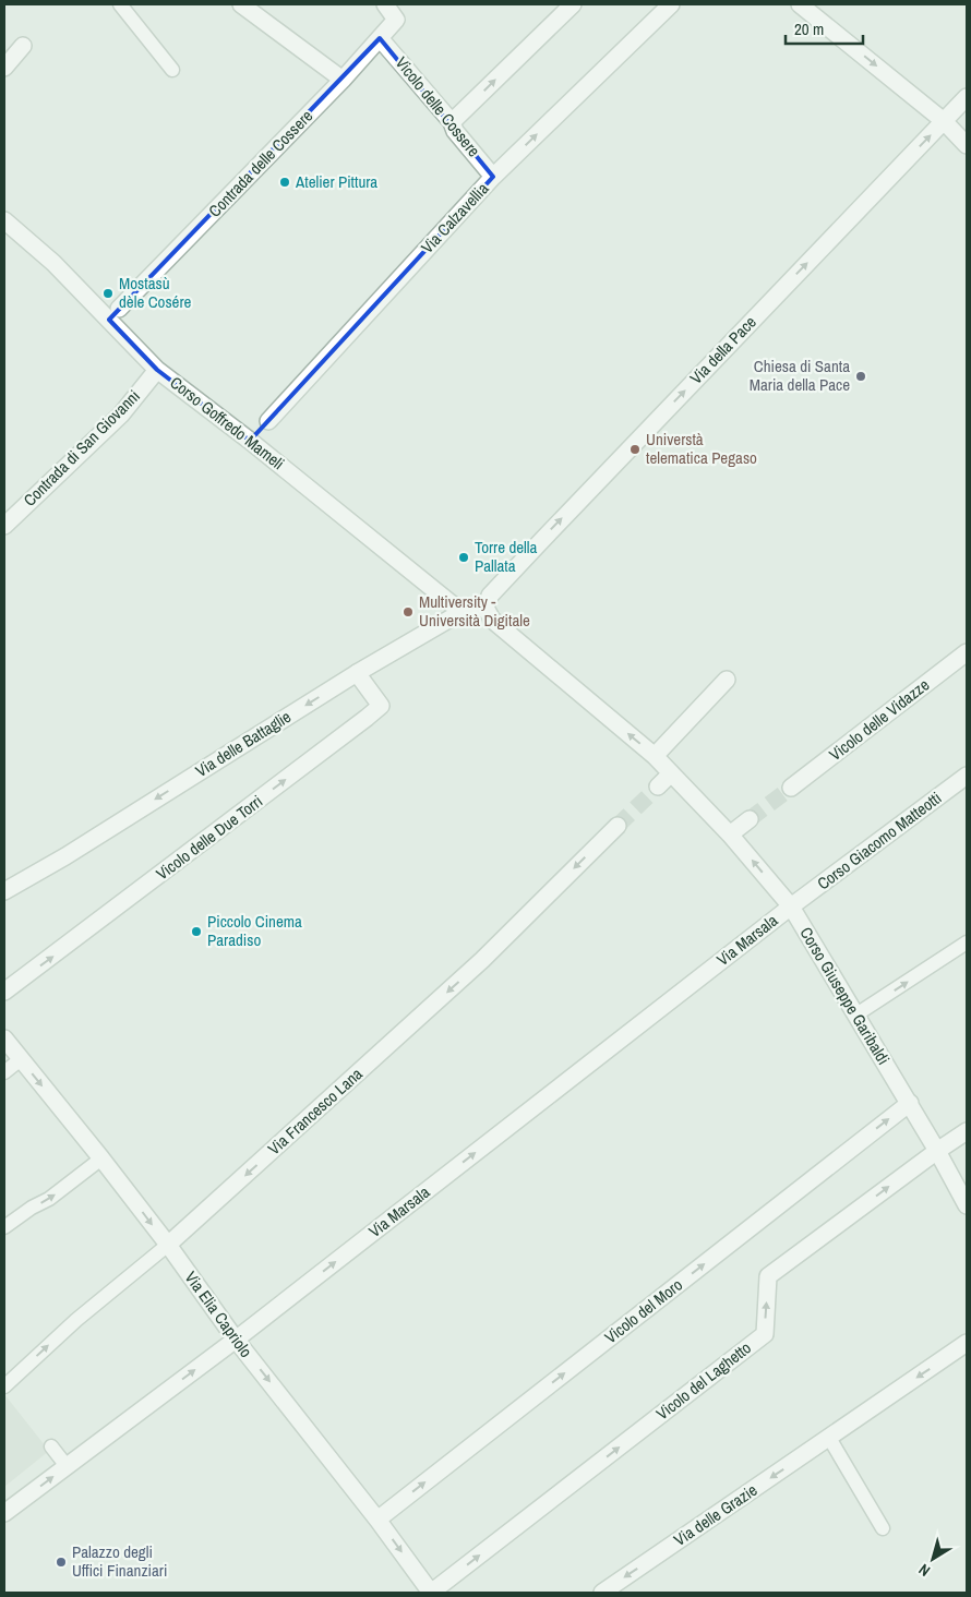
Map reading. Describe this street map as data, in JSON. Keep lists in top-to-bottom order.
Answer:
{
  "streets": {
    "street": [
      "Vicolo delle Cossere",
      "Contrada delle Cossere",
      "Via Calzavellia",
      "Via della Pace",
      "Corso Goffredo Mameli",
      "Contrada di San Giovanni",
      "Vicolo delle Vidazze",
      "Via delle Battaglie",
      "Vicolo delle Due Torri",
      "Corso Giacomo Matteotti",
      "Via Marsala",
      "Corso Giuseppe Garibaldi",
      "Via Francesco Lana",
      "Vicolo del Moro",
      "Via Elia Capriolo",
      "Vicolo del Laghetto",
      "Via delle Grazie"
    ]
  },
  "crossings": [
    ["Vicolo delle Cossere", "Contrada delle Cossere"],
    ["Vicolo delle Cossere", "Via Calzavellia"],
    ["Contrada delle Cossere", "Corso Goffredo Mameli"],
    ["Via Calzavellia", "Corso Goffredo Mameli"],
    ["Via della Pace", "Via delle Battaglie"],
    ["Via della Pace", "Corso Giuseppe Garibaldi"],
    ["Corso Goffredo Mameli", "Contrada di San Giovanni"],
    ["Corso Goffredo Mameli", "Via delle Battaglie"],
    ["Via delle Battaglie", "Vicolo delle Due Torri"],
    ["Via delle Battaglie", "Corso Giuseppe Garibaldi"],
    ["Corso Giacomo Matteotti", "Via Marsala"],
    ["Corso Giacomo Matteotti", "Corso Giuseppe Garibaldi"],
    ["Via Marsala", "Corso Giuseppe Garibaldi"],
    ["Via Marsala", "Via Elia Capriolo"],
    ["Corso Giuseppe Garibaldi", "Vicolo del Moro"],
    ["Corso Giuseppe Garibaldi", "Vicolo del Laghetto"],
    ["Via Francesco Lana", "Via Elia Capriolo"],
    ["Vicolo del Moro", "Via Elia Capriolo"],
    ["Via Elia Capriolo", "Vicolo del Laghetto"]
  ],
  "one_way": [
    "Via della Pace",
    "Via delle Battaglie",
    "Vicolo delle Due Torri",
    "Via Marsala",
    "Corso Giuseppe Garibaldi",
    "Vicolo del Moro",
    "Via Elia Capriolo",
    "Vicolo del Laghetto",
    "Via delle Grazie"
  ],
  "places": [
    "Atelier Pittura",
    "Mostasù dèle Cosére",
    "Chiesa di Santa Maria della Pace",
    "Universtà telematica Pegaso",
    "Torre della Pallata",
    "Multiversity - Università Digitale",
    "Piccolo Cinema Paradiso",
    "Palazzo degli Uffici Finanziari"
  ],
  "scale_bar": "20 m",
  "north": "bottom left"
}
